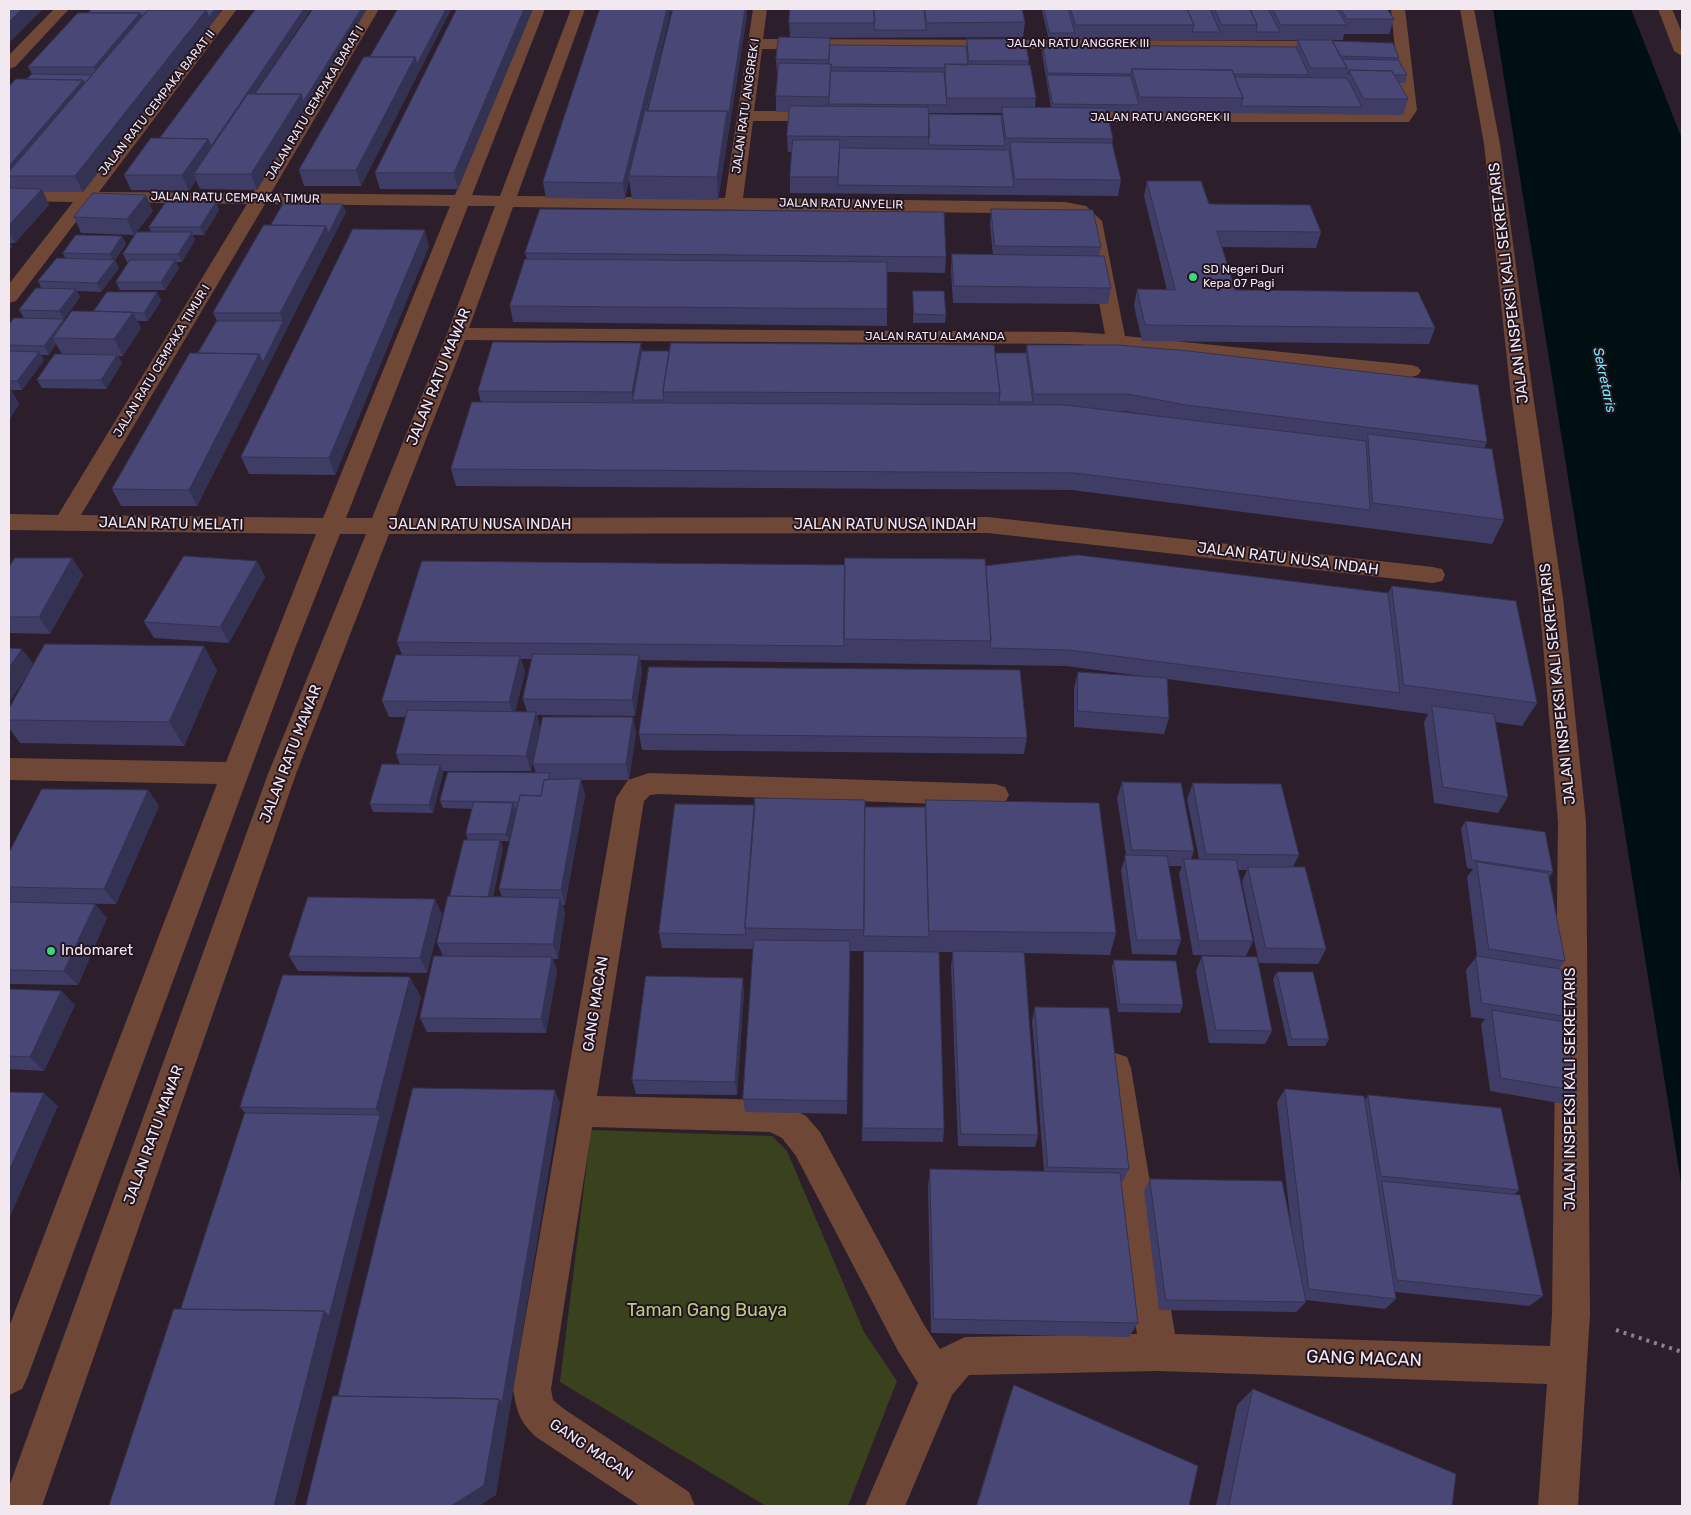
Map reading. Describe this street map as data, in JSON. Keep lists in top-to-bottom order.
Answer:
{
  "streets": {
    "street": [
      "JALAN RATU ANGGREK III",
      "JALAN RATU CEMPAKA BARAT II",
      "JALAN RATU CEMPAKA BARAT I",
      "JALAN RATU ANGGREK I",
      "JALAN RATU ANGGREK II",
      "JALAN RATU CEMPAKA TIMUR",
      "JALAN RATU ANYELIR",
      "JALAN INSPEKSI KALI SEKRETARIS",
      "JALAN RATU ALAMANDA",
      "JALAN RATU CEMPAKA TIMUR I",
      "JALAN RATU MAWAR",
      "JALAN RATU MELATI",
      "JALAN RATU NUSA INDAH",
      "GANG MACAN"
    ]
  },
  "crossings": [
    ["JALAN RATU ANGGREK III", "JALAN RATU ANGGREK I"],
    ["JALAN RATU CEMPAKA BARAT II", "JALAN RATU CEMPAKA TIMUR"],
    ["JALAN RATU CEMPAKA BARAT I", "JALAN RATU CEMPAKA TIMUR"],
    ["JALAN RATU CEMPAKA BARAT I", "JALAN RATU CEMPAKA TIMUR I"],
    ["JALAN RATU ANGGREK I", "JALAN RATU ANYELIR"],
    ["JALAN RATU CEMPAKA TIMUR", "JALAN RATU ANYELIR"],
    ["JALAN RATU CEMPAKA TIMUR", "JALAN RATU CEMPAKA TIMUR I"],
    ["JALAN RATU ANYELIR", "JALAN RATU ALAMANDA"],
    ["JALAN RATU ANYELIR", "JALAN RATU MAWAR"],
    ["JALAN INSPEKSI KALI SEKRETARIS", "GANG MACAN"],
    ["JALAN RATU ALAMANDA", "JALAN RATU MAWAR"],
    ["JALAN RATU CEMPAKA TIMUR I", "JALAN RATU MELATI"],
    ["JALAN RATU MAWAR", "JALAN RATU NUSA INDAH"],
    ["JALAN RATU MELATI", "JALAN RATU NUSA INDAH"]
  ],
  "water": ["Sekretaris"],
  "parks": ["Taman Gang Buaya"],
  "places": ["SD Negeri Duri Kepa 07 Pagi", "Indomaret"]
}
